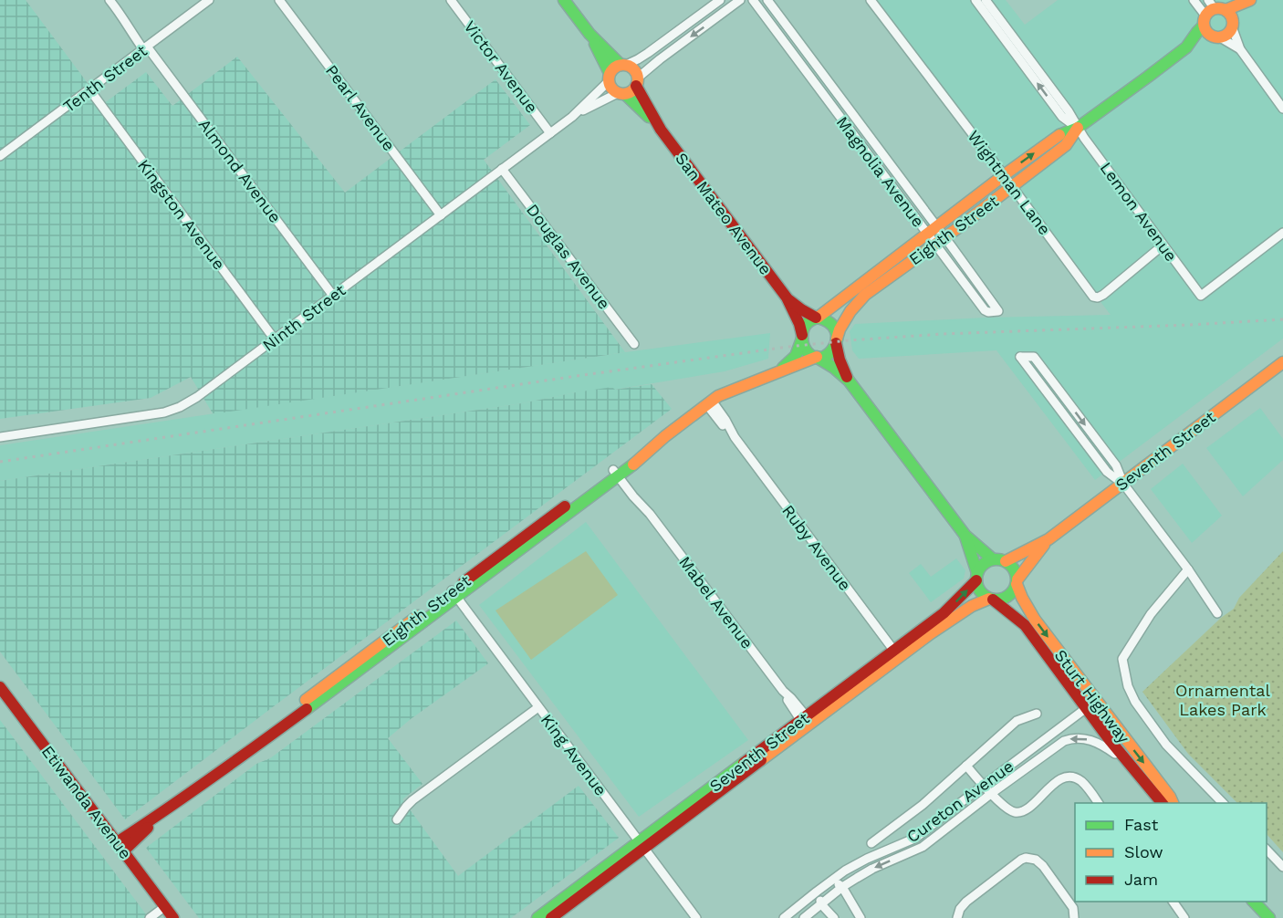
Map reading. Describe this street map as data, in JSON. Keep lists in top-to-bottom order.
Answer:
{
  "streets": {
    "main road": [
      "San Mateo Avenue",
      "Eighth Street",
      "Seventh Street",
      "Sturt Highway",
      "Etiwanda Avenue"
    ],
    "street": [
      "Victor Avenue",
      "Tenth Street",
      "Pearl Avenue",
      "Almond Avenue",
      "Magnolia Avenue",
      "Wightman Lane",
      "Lemon Avenue",
      "Kingston Avenue",
      "Douglas Avenue",
      "Ninth Street",
      "Ruby Avenue",
      "Mabel Avenue",
      "King Avenue",
      "Cureton Avenue"
    ]
  },
  "crossings": [
    ["Victor Avenue", "Ninth Street"],
    ["Tenth Street", "Almond Avenue"],
    ["Tenth Street", "Kingston Avenue"],
    ["Pearl Avenue", "Ninth Street"],
    ["Almond Avenue", "Ninth Street"],
    ["Magnolia Avenue", "Eighth Street"],
    ["Wightman Lane", "Lemon Avenue"],
    ["Wightman Lane", "Eighth Street"],
    ["Lemon Avenue", "Eighth Street"],
    ["San Mateo Avenue", "Eighth Street"],
    ["San Mateo Avenue", "Ninth Street"],
    ["Kingston Avenue", "Ninth Street"],
    ["Eighth Street", "Ruby Avenue"],
    ["Eighth Street", "Mabel Avenue"],
    ["Eighth Street", "King Avenue"],
    ["Eighth Street", "Etiwanda Avenue"],
    ["Douglas Avenue", "Ninth Street"],
    ["Seventh Street", "Ruby Avenue"],
    ["Seventh Street", "Mabel Avenue"],
    ["Seventh Street", "Sturt Highway"],
    ["Seventh Street", "King Avenue"],
    ["Sturt Highway", "Cureton Avenue"]
  ],
  "parks": ["Ornamental Lakes Park"],
  "legend": ["Fast", "Slow", "Jam"]
}
